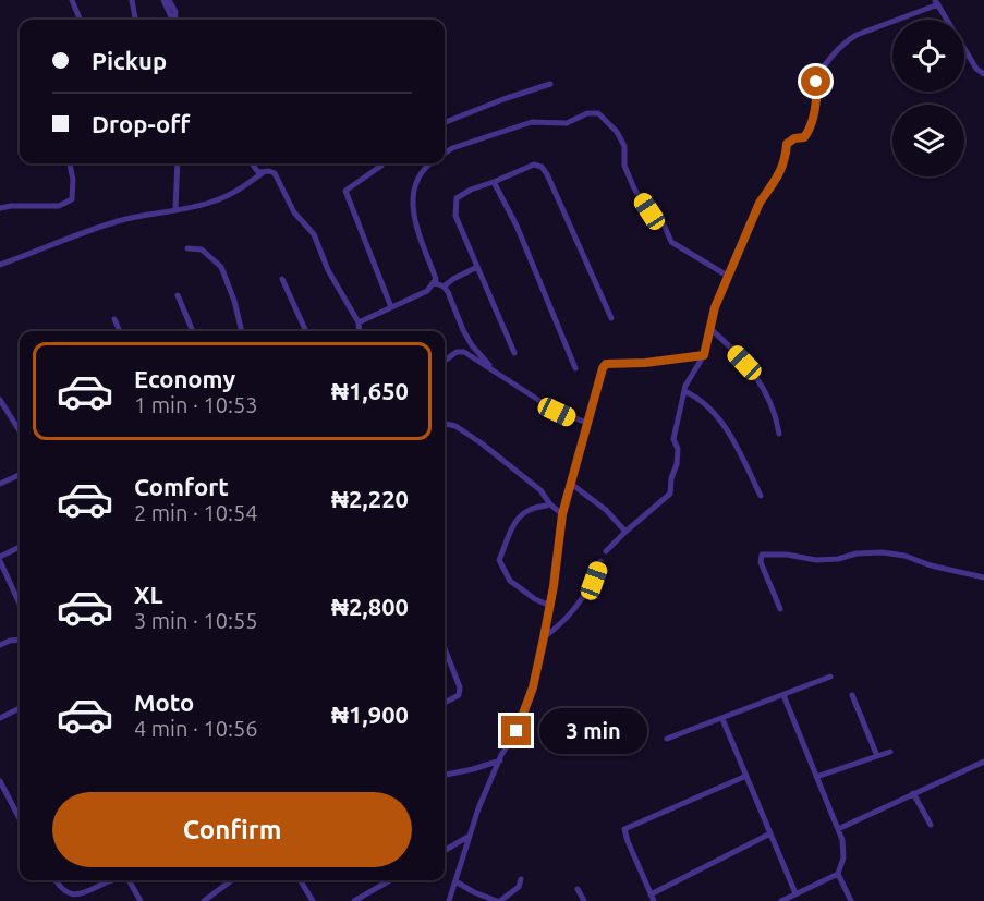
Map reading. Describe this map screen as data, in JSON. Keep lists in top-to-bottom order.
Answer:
{
  "page": {
    "banner": ["Pickup", "Drop-off"],
    "list": [
      {
        "name": "Economy",
        "note": "1 min · 10:53",
        "value": "₦1,650"
      },
      {
        "name": "Comfort",
        "note": "2 min · 10:54",
        "value": "₦2,220"
      },
      {
        "name": "XL",
        "note": "3 min · 10:55",
        "value": "₦2,800"
      },
      {
        "name": "Moto",
        "note": "4 min · 10:56",
        "value": "₦1,900"
      }
    ],
    "bubble": "3 min",
    "buttons": "Confirm"
  }
}
